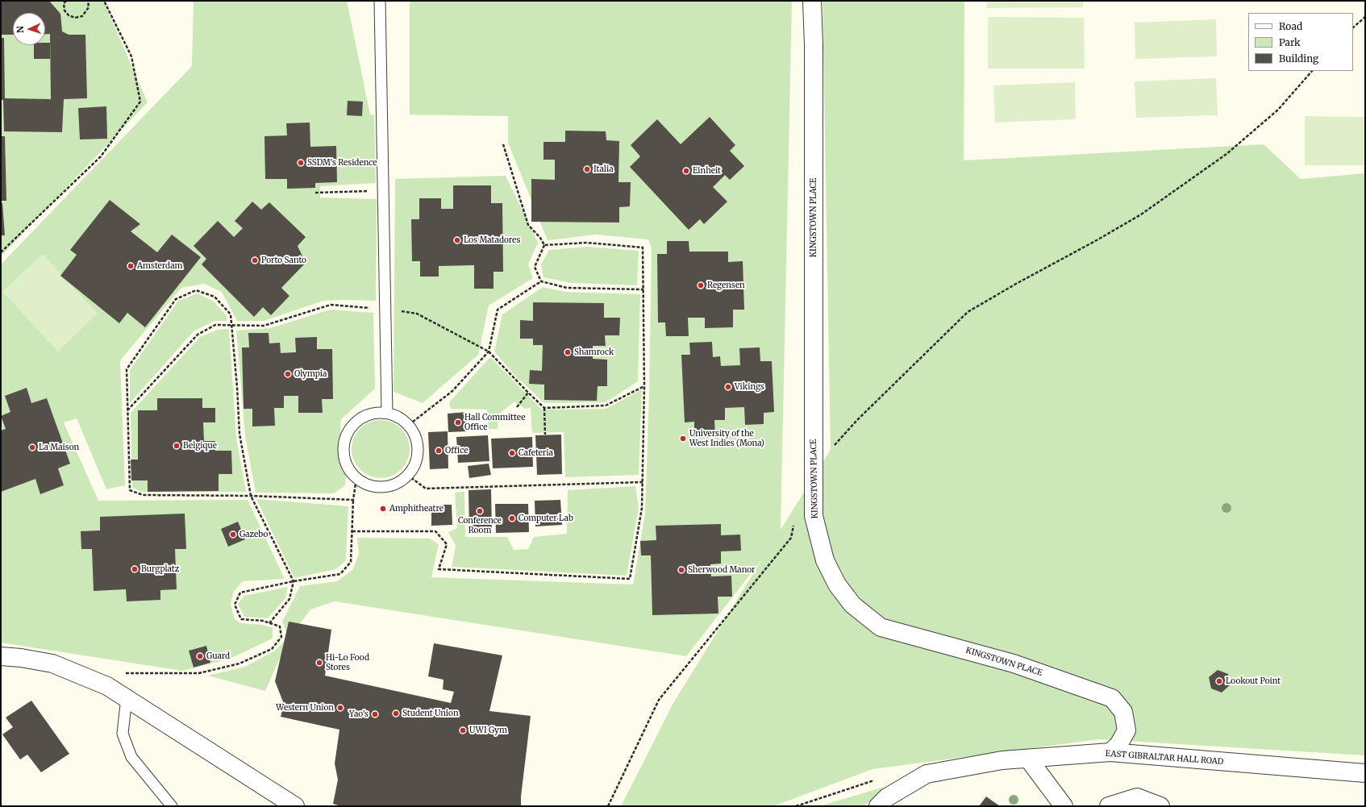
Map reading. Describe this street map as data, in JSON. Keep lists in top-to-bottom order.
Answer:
{
  "streets": {
    "street": ["KINGSTOWN PLACE", "EAST GIBRALTAR HALL ROAD"]
  },
  "crossings": [
    ["KINGSTOWN PLACE", "EAST GIBRALTAR HALL ROAD"]
  ],
  "places": [
    "SSDM's Residence",
    "Italia",
    "Einheit",
    "Los Matadores",
    "Porto Santo",
    "Amsterdam",
    "Regensen",
    "Shamrock",
    "Olympia",
    "Vikings",
    "Hall Committee Office",
    "University of the West Indies (Mona)",
    "Belgique",
    "La Maison",
    "Office",
    "Cafeteria",
    "Amphitheatre",
    "Conference Room",
    "Computer Lab",
    "Gazebo",
    "Burgplatz",
    "Sherwood Manor",
    "Guard",
    "Hi-Lo Food Stores",
    "Lookout Point",
    "Western Union",
    "Student Union",
    "Yao's",
    "UWI Gym"
  ],
  "legend": ["Road", "Park", "Building"],
  "north": "left"
}
